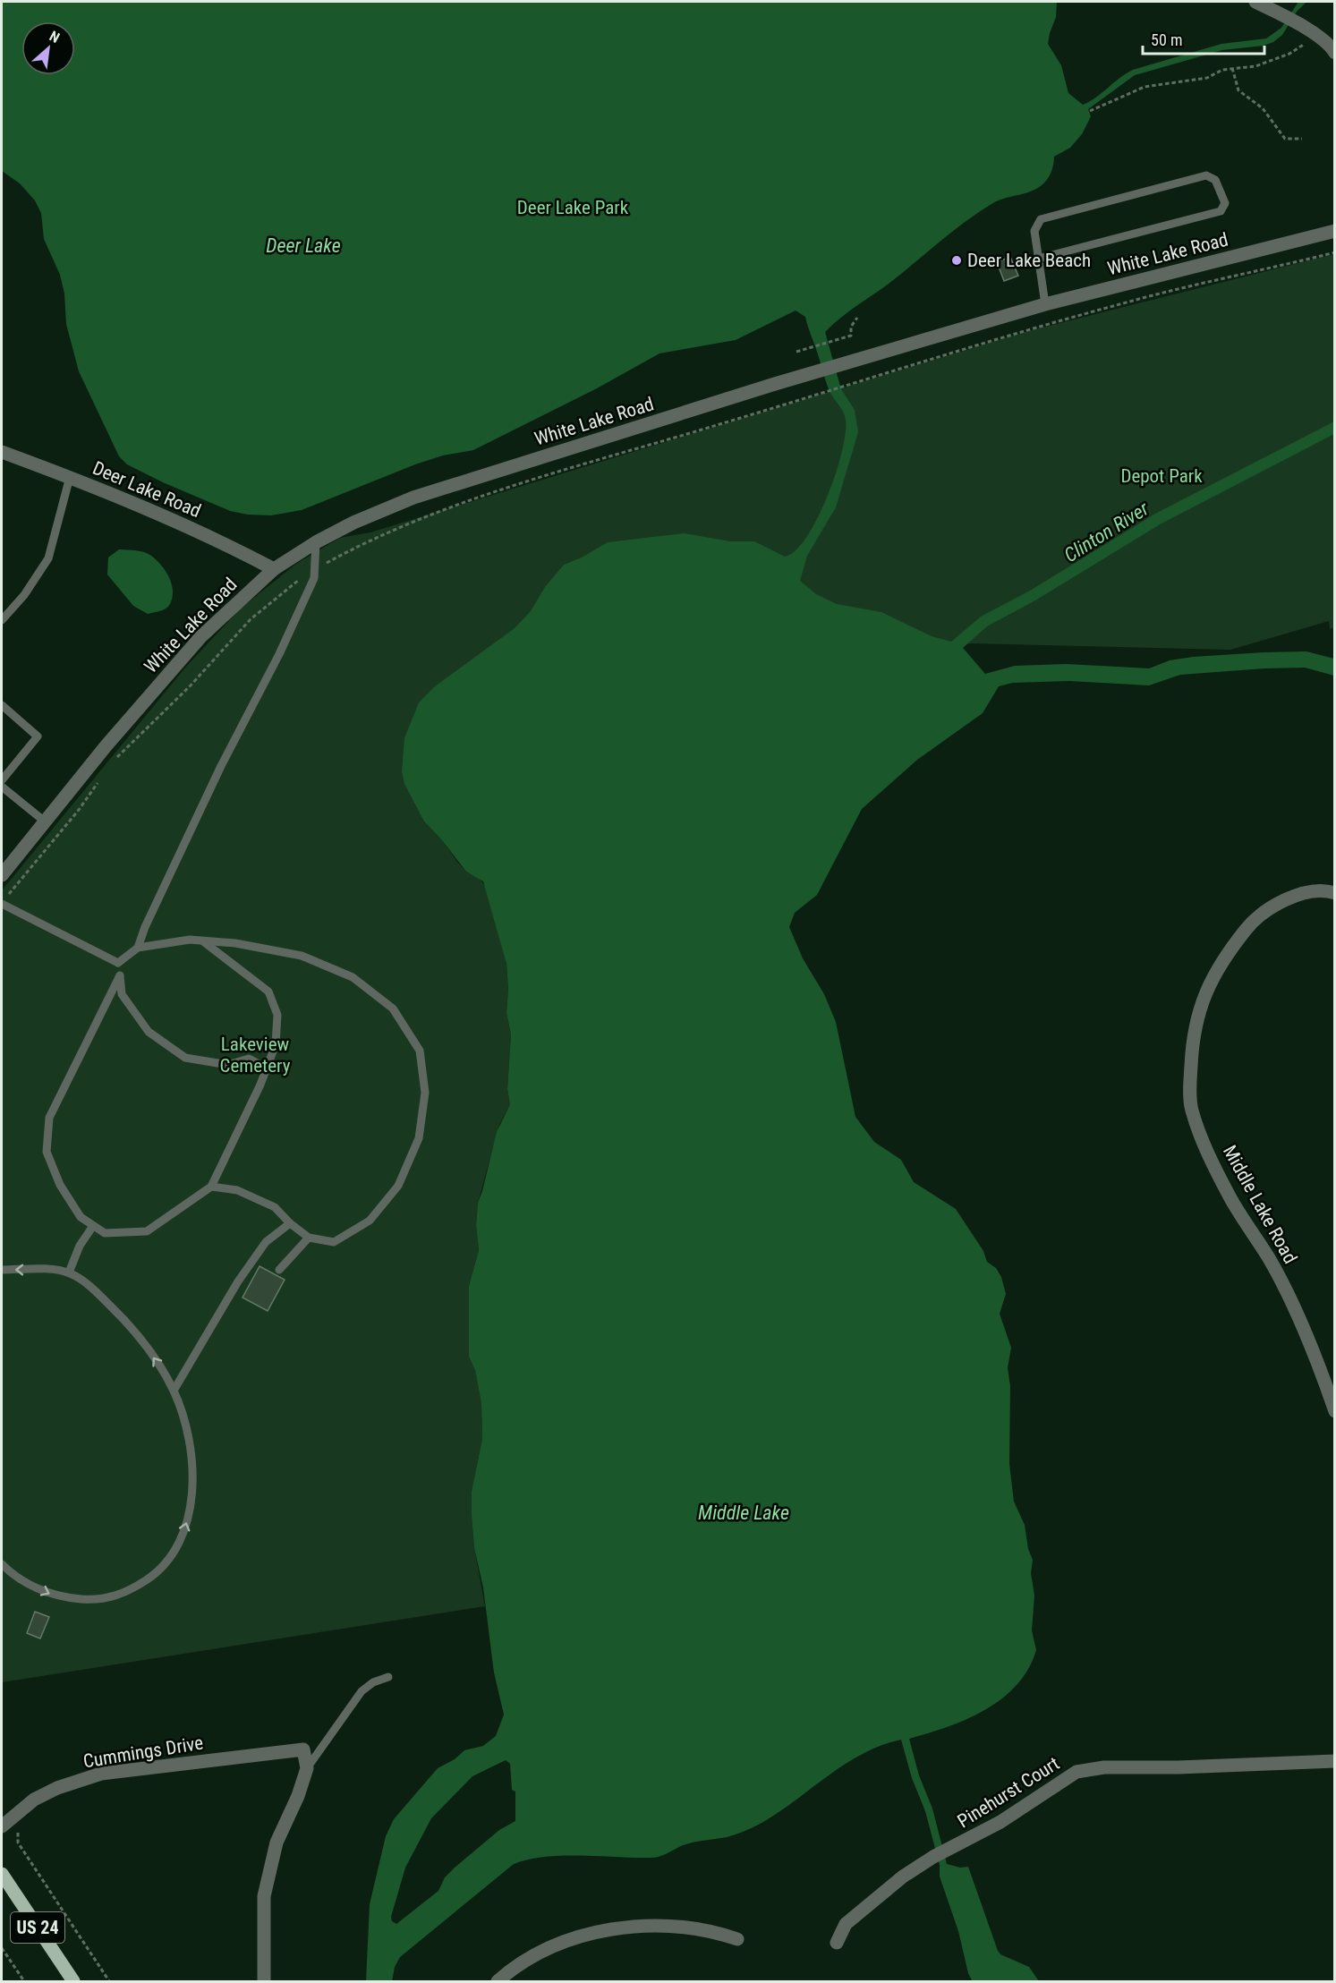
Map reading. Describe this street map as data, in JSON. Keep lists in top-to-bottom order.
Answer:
{
  "streets": {
    "main road": ["US 24"],
    "street": [
      "White Lake Road",
      "Deer Lake Road",
      "Middle Lake Road",
      "Cummings Drive",
      "Pinehurst Court"
    ]
  },
  "crossings": [
    ["White Lake Road", "Deer Lake Road"]
  ],
  "water": ["Deer Lake", "Clinton River", "Middle Lake"],
  "parks": ["Deer Lake Park", "Depot Park", "Lakeview Cemetery"],
  "places": ["Deer Lake Beach"],
  "scale_bar": "50 m",
  "north": "top right"
}
